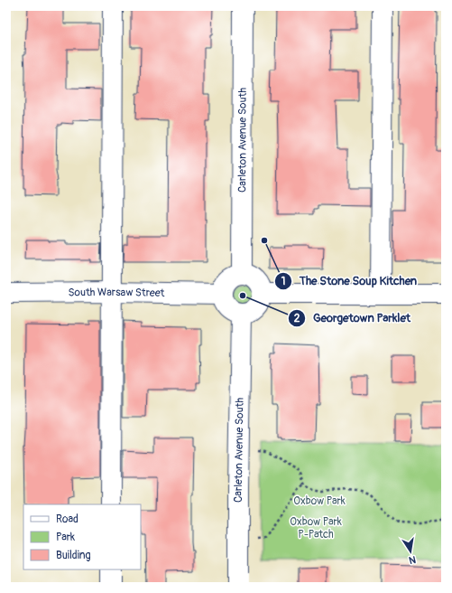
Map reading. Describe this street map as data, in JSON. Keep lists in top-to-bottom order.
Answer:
{
  "streets": {
    "street": ["Carleton Avenue South", "South Warsaw Street"]
  },
  "crossings": [
    ["Carleton Avenue South", "South Warsaw Street"]
  ],
  "parks": ["Oxbow Park", "Oxbow Park P-Patch"],
  "places": ["The Stone Soup Kitchen", "Georgetown Parklet"],
  "legend": ["Road", "Park", "Building"],
  "north": "bottom"
}
